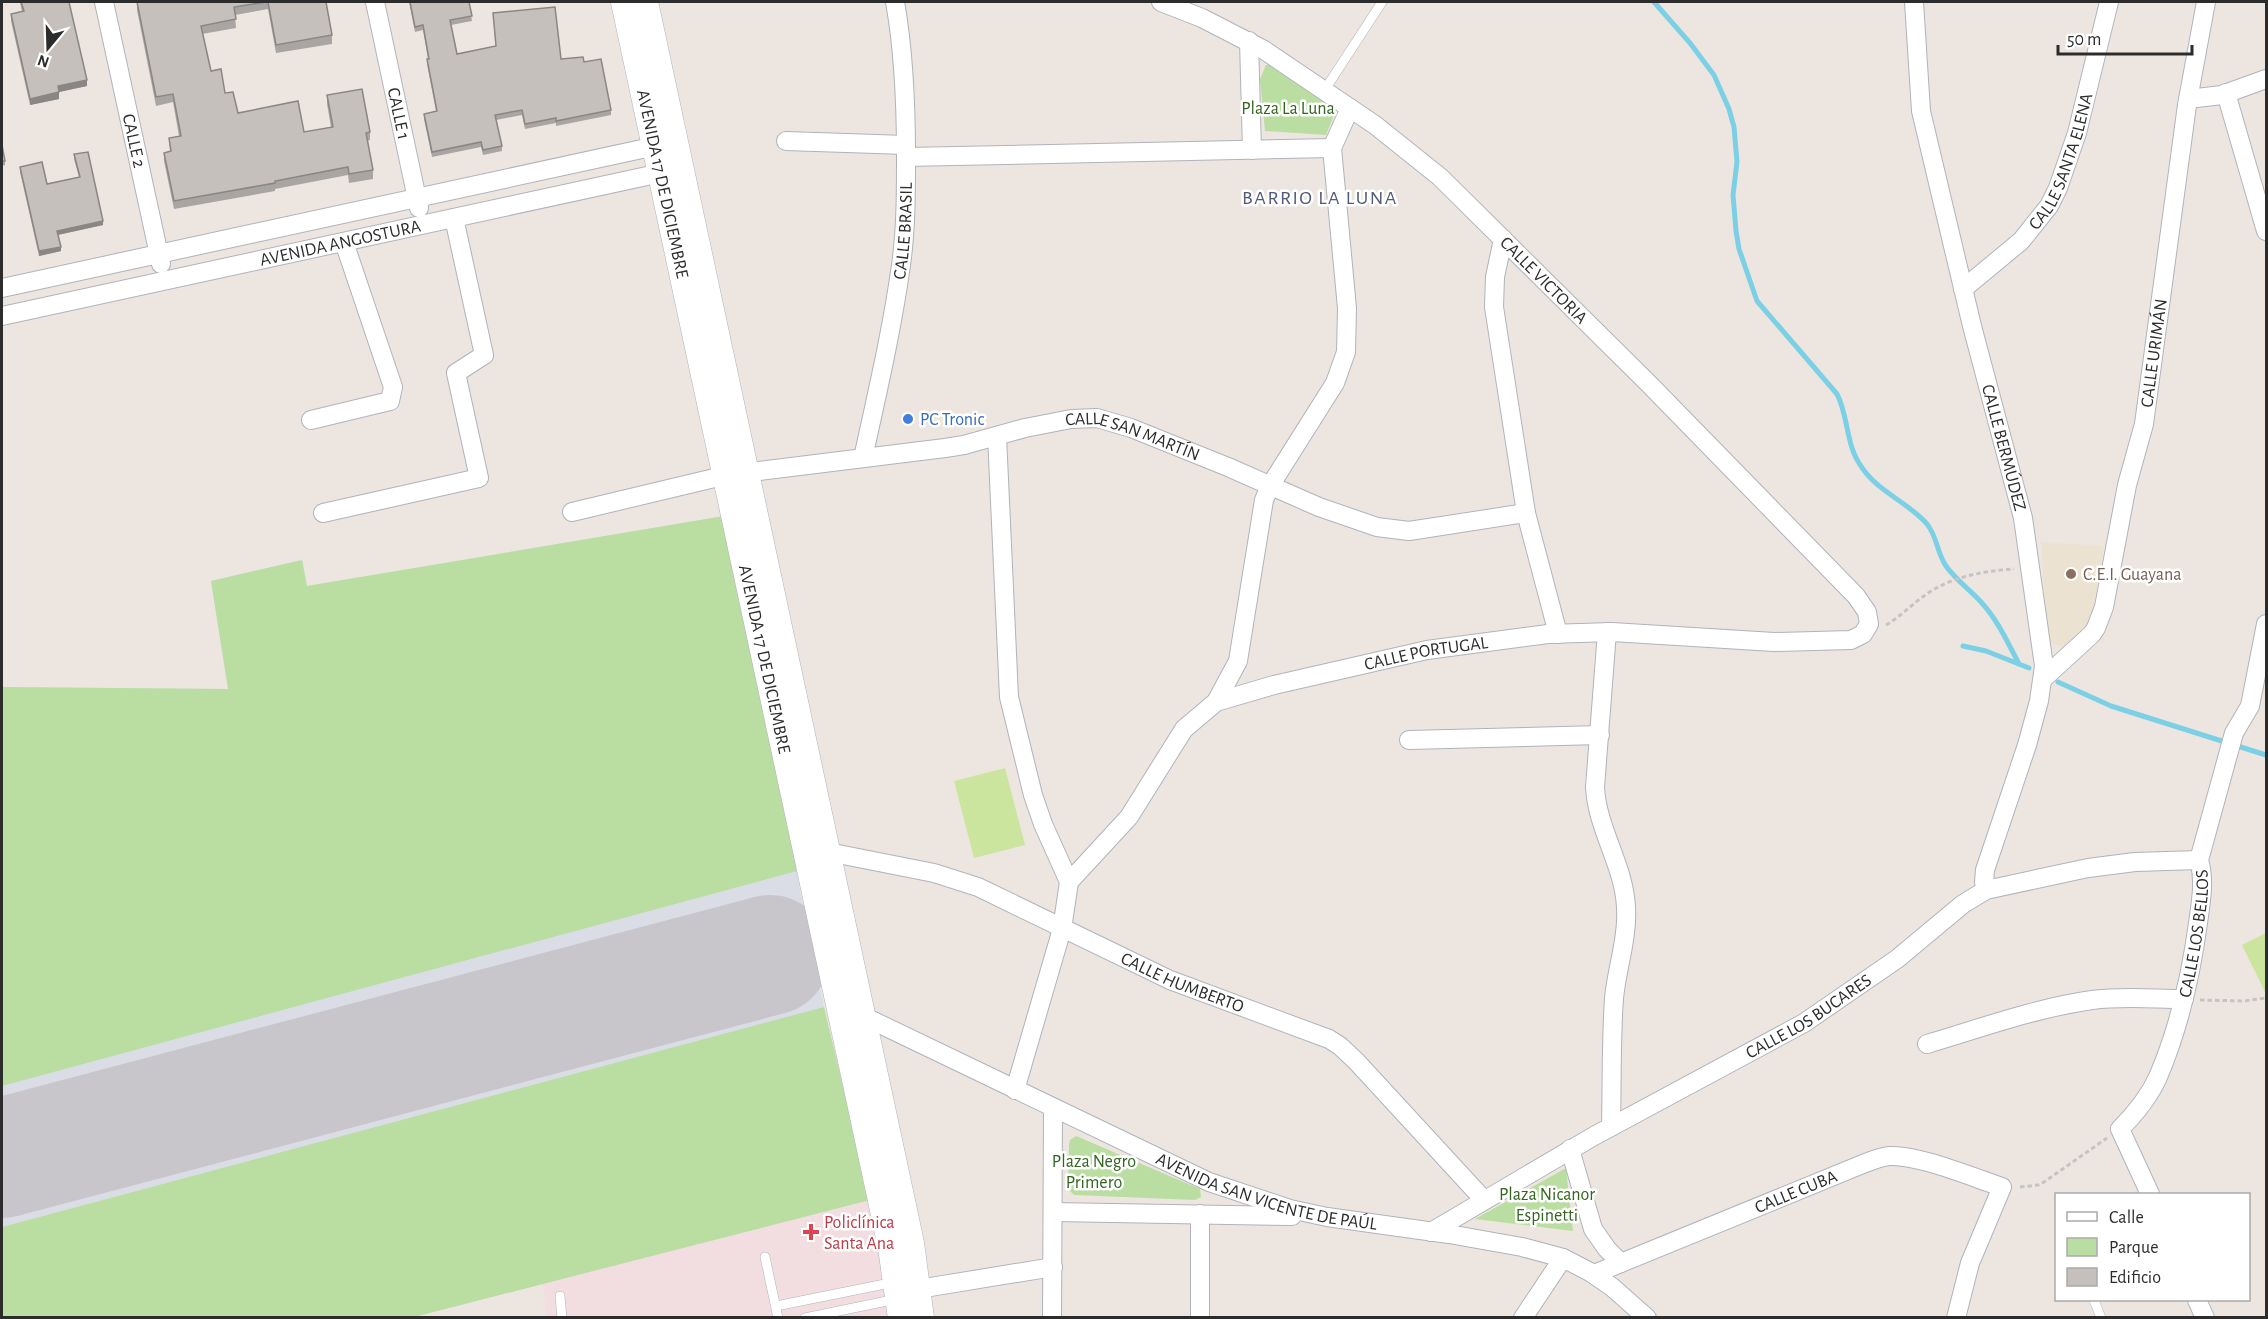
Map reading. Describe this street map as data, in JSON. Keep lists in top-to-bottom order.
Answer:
{
  "streets": {
    "street": [
      "CALLE 1",
      "CALLE 2",
      "CALLE SANTA ELENA",
      "AVENIDA 17 DE DICIEMBRE",
      "CALLE BRASIL",
      "AVENIDA ANGOSTURA",
      "CALLE VICTORIA",
      "CALLE URIMÁN",
      "CALLE SAN MARTÍN",
      "CALLE BERMÚDEZ",
      "CALLE PORTUGAL",
      "CALLE LOS BELLOS",
      "CALLE HUMBERTO",
      "CALLE LOS BUCARES",
      "AVENIDA SAN VICENTE DE PAÚL",
      "CALLE CUBA"
    ]
  },
  "crossings": [
    ["CALLE 1", "AVENIDA ANGOSTURA"],
    ["CALLE 2", "AVENIDA ANGOSTURA"],
    ["CALLE SANTA ELENA", "CALLE BERMÚDEZ"],
    ["AVENIDA 17 DE DICIEMBRE", "AVENIDA ANGOSTURA"],
    ["AVENIDA 17 DE DICIEMBRE", "CALLE SAN MARTÍN"],
    ["AVENIDA 17 DE DICIEMBRE", "CALLE HUMBERTO"],
    ["AVENIDA 17 DE DICIEMBRE", "AVENIDA SAN VICENTE DE PAÚL"],
    ["CALLE BRASIL", "CALLE SAN MARTÍN"],
    ["CALLE VICTORIA", "CALLE PORTUGAL"],
    ["CALLE URIMÁN", "CALLE BERMÚDEZ"],
    ["CALLE BERMÚDEZ", "CALLE LOS BUCARES"],
    ["CALLE LOS BELLOS", "CALLE LOS BUCARES"],
    ["CALLE HUMBERTO", "CALLE LOS BUCARES"],
    ["CALLE LOS BUCARES", "AVENIDA SAN VICENTE DE PAÚL"],
    ["AVENIDA SAN VICENTE DE PAÚL", "CALLE CUBA"]
  ],
  "districts": ["BARRIO LA LUNA"],
  "parks": ["Plaza La Luna", "Plaza Negro Primero", "Plaza Nicanor Espinetti"],
  "places": {
    "other": ["PC Tronic", "C.E.I. Guayana"],
    "health": ["Policlínica Santa Ana"]
  },
  "legend": ["Calle", "Parque", "Edificio"],
  "scale_bar": "50 m",
  "north": "bottom"
}
